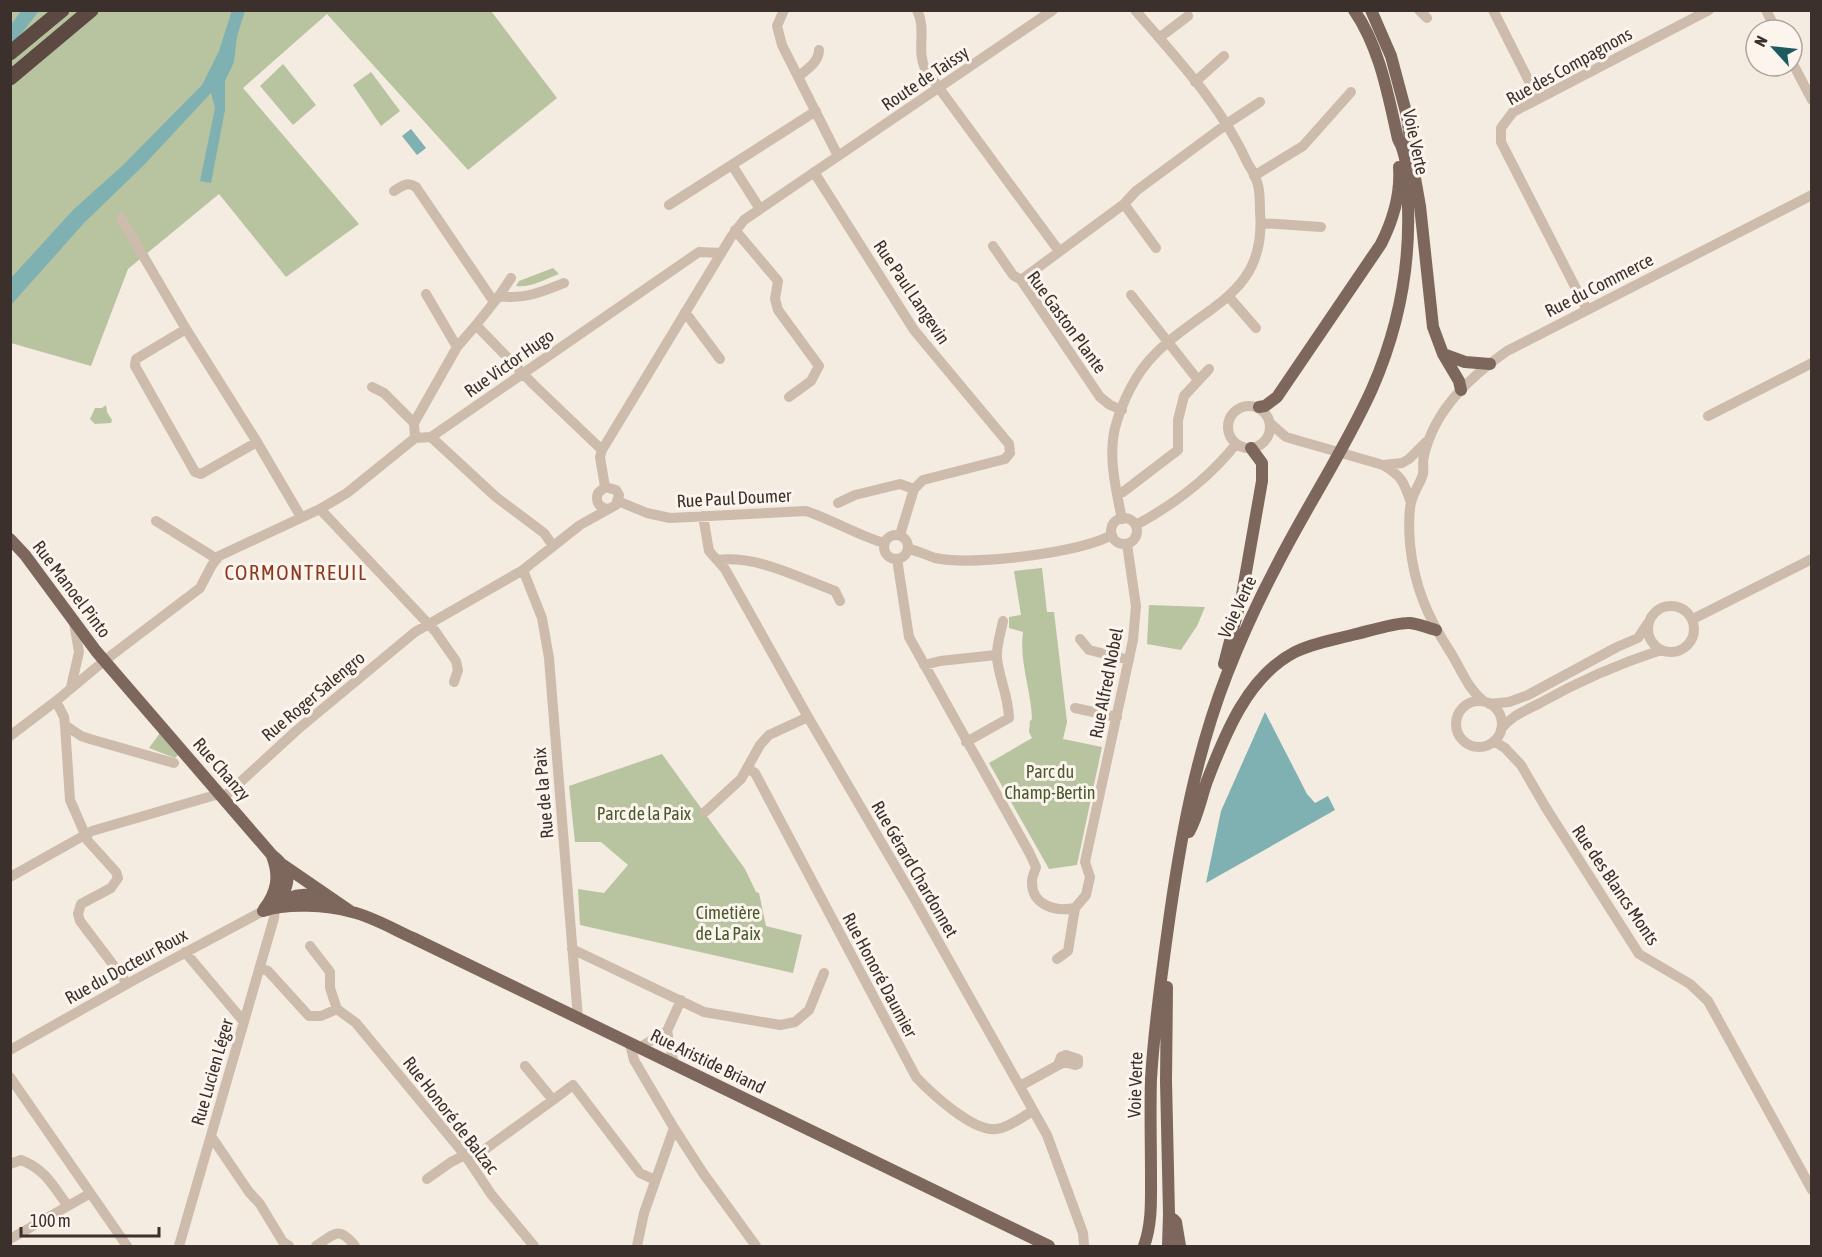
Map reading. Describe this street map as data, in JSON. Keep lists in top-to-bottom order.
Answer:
{
  "streets": {
    "main road": [
      "Voie Verte",
      "Rue Manoel Pinto",
      "Rue Chanzy",
      "Rue Aristide Briand"
    ],
    "street": [
      "Rue des Compagnons",
      "Route de Taissy",
      "Rue du Commerce",
      "Rue Paul Langevin",
      "Rue Gaston Plante",
      "Rue Victor Hugo",
      "Rue Paul Doumer",
      "Rue Alfred Nobel",
      "Rue Roger Salengro",
      "Rue de la Paix",
      "Rue Gérard Chardonnet",
      "Rue des Blancs Monts",
      "Rue du Docteur Roux",
      "Rue Honoré Daumier",
      "Rue Lucien Léger",
      "Rue Honoré de Balzac"
    ]
  },
  "crossings": [
    ["Rue des Compagnons", "Rue du Commerce"],
    ["Route de Taissy", "Rue Paul Langevin"],
    ["Rue Paul Doumer", "Rue Gérard Chardonnet"],
    ["Rue Manoel Pinto", "Rue Chanzy"],
    ["Rue Roger Salengro", "Rue Chanzy"],
    ["Rue Roger Salengro", "Rue de la Paix"],
    ["Rue de la Paix", "Rue Aristide Briand"],
    ["Rue Gérard Chardonnet", "Rue Honoré Daumier"],
    ["Rue du Docteur Roux", "Rue Lucien Léger"]
  ],
  "districts": ["CORMONTREUIL"],
  "parks": ["Parc du Champ-Bertin", "Parc de la Paix", "Cimetière de La Paix"],
  "scale_bar": "100 m",
  "north": "top left"
}
